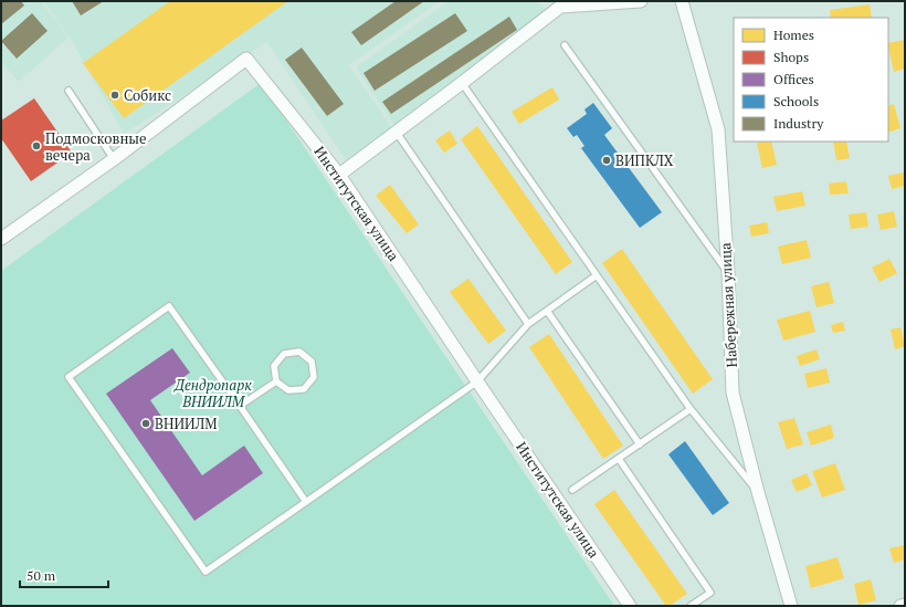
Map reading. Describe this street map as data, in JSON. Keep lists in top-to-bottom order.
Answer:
{
  "streets": {
    "street": ["Институтская улица", "Набережная улица"]
  },
  "parks": ["Дендропарк ВНИИЛМ"],
  "places": [
    "Собикс",
    "Подмосковные вечера",
    "ВИПКЛХ",
    "ВНИИЛМ"
  ],
  "legend": [
    "Homes",
    "Shops",
    "Offices",
    "Schools",
    "Industry"
  ],
  "scale_bar": "50 m"
}
